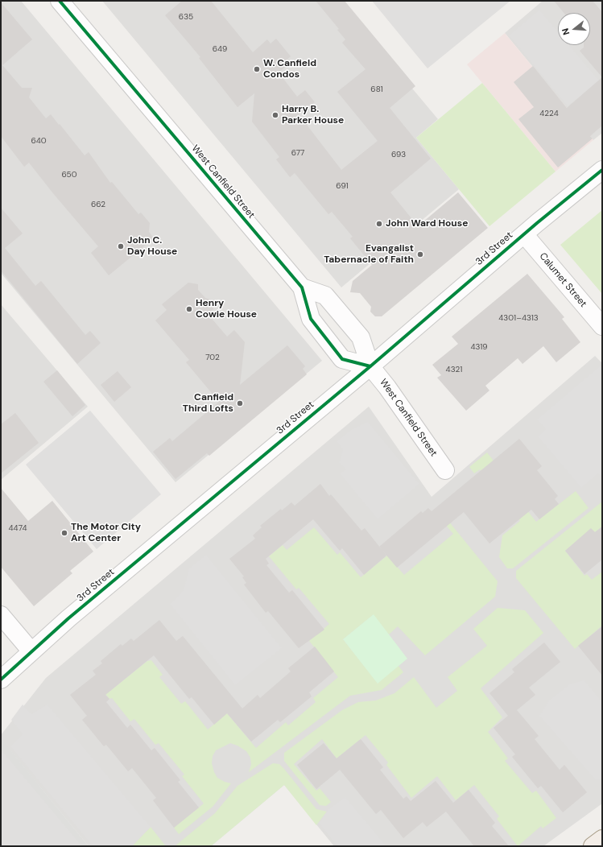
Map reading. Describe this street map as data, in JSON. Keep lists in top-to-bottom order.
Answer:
{
  "streets": {
    "street": ["West Canfield Street", "3rd Street", "Calumet Street"]
  },
  "crossings": [
    ["West Canfield Street", "3rd Street"],
    ["3rd Street", "Calumet Street"]
  ],
  "places": [
    "W. Canfield Condos",
    "Harry B. Parker House",
    "John Ward House",
    "John C. Day House",
    "Evangalist Tabernacle of Faith",
    "Henry Cowie House",
    "Canfield Third Lofts",
    "The Motor City Art Center"
  ],
  "house_numbers": [
    "635",
    "649",
    "681",
    "4224",
    "640",
    "677",
    "693",
    "650",
    "691",
    "662",
    "4301–4313",
    "4319",
    "702",
    "4321",
    "4474"
  ],
  "north": "left"
}
